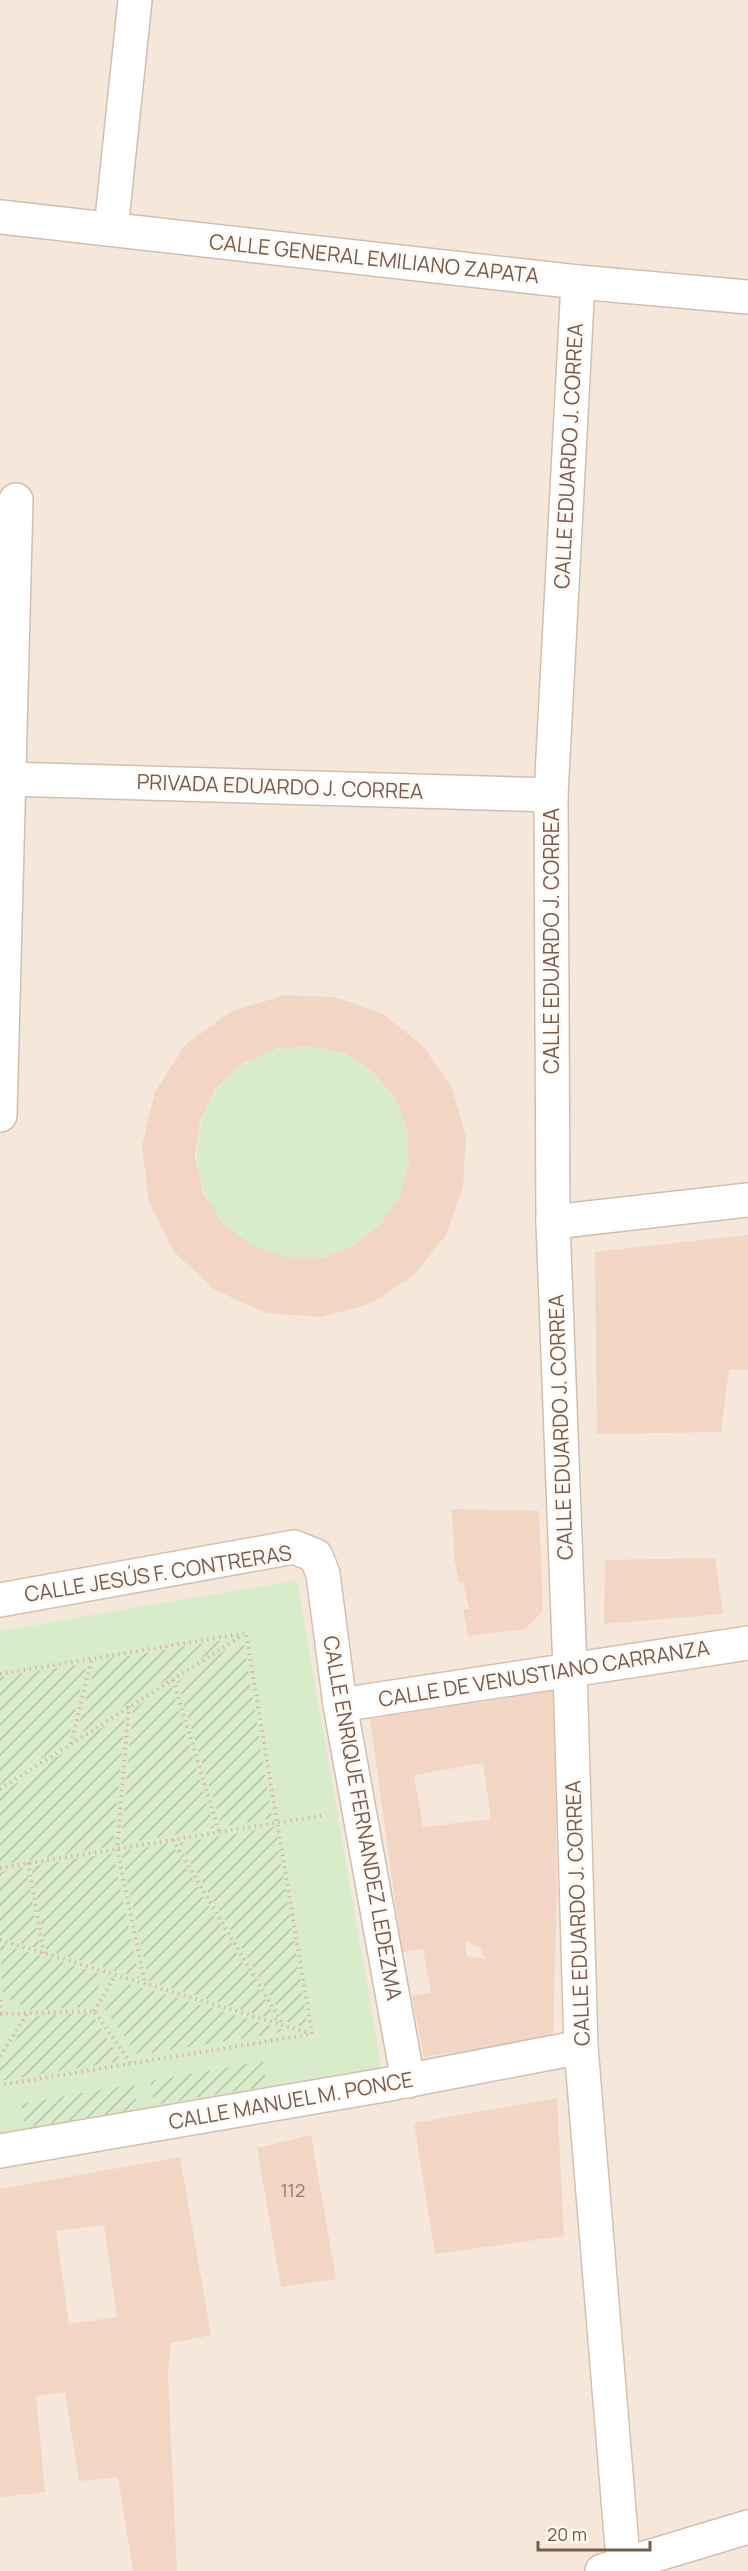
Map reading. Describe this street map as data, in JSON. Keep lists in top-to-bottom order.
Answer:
{
  "streets": {
    "street": [
      "CALLE GENERAL EMILIANO ZAPATA",
      "CALLE EDUARDO J. CORREA",
      "PRIVADA EDUARDO J. CORREA",
      "CALLE JESÚS F. CONTRERAS",
      "CALLE DE VENUSTIANO CARRANZA",
      "CALLE ENRIQUE FERNANDEZ LEDEZMA",
      "CALLE MANUEL M. PONCE"
    ]
  },
  "crossings": [
    ["CALLE GENERAL EMILIANO ZAPATA", "CALLE EDUARDO J. CORREA"],
    ["CALLE EDUARDO J. CORREA", "PRIVADA EDUARDO J. CORREA"],
    ["CALLE EDUARDO J. CORREA", "CALLE DE VENUSTIANO CARRANZA"],
    ["CALLE EDUARDO J. CORREA", "CALLE MANUEL M. PONCE"],
    ["CALLE JESÚS F. CONTRERAS", "CALLE ENRIQUE FERNANDEZ LEDEZMA"],
    ["CALLE DE VENUSTIANO CARRANZA", "CALLE ENRIQUE FERNANDEZ LEDEZMA"],
    ["CALLE ENRIQUE FERNANDEZ LEDEZMA", "CALLE MANUEL M. PONCE"]
  ],
  "house_numbers": ["112"],
  "scale_bar": "20 m"
}
